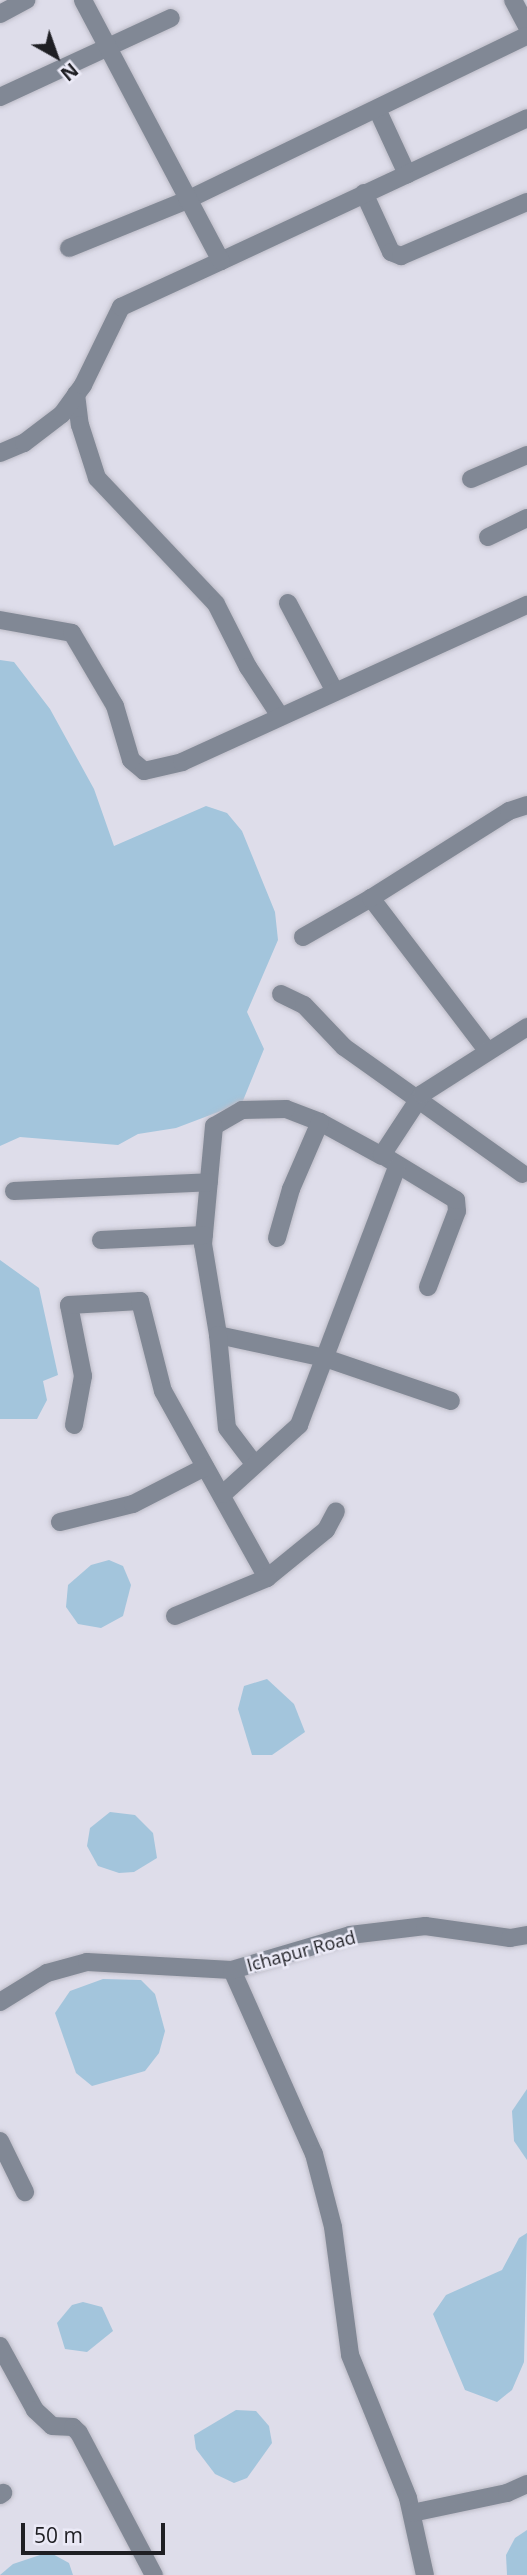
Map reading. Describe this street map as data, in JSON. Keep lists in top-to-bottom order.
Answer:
{
  "streets": {
    "street": ["Ichapur Road"]
  },
  "scale_bar": "50 m",
  "north": "bottom right"
}
